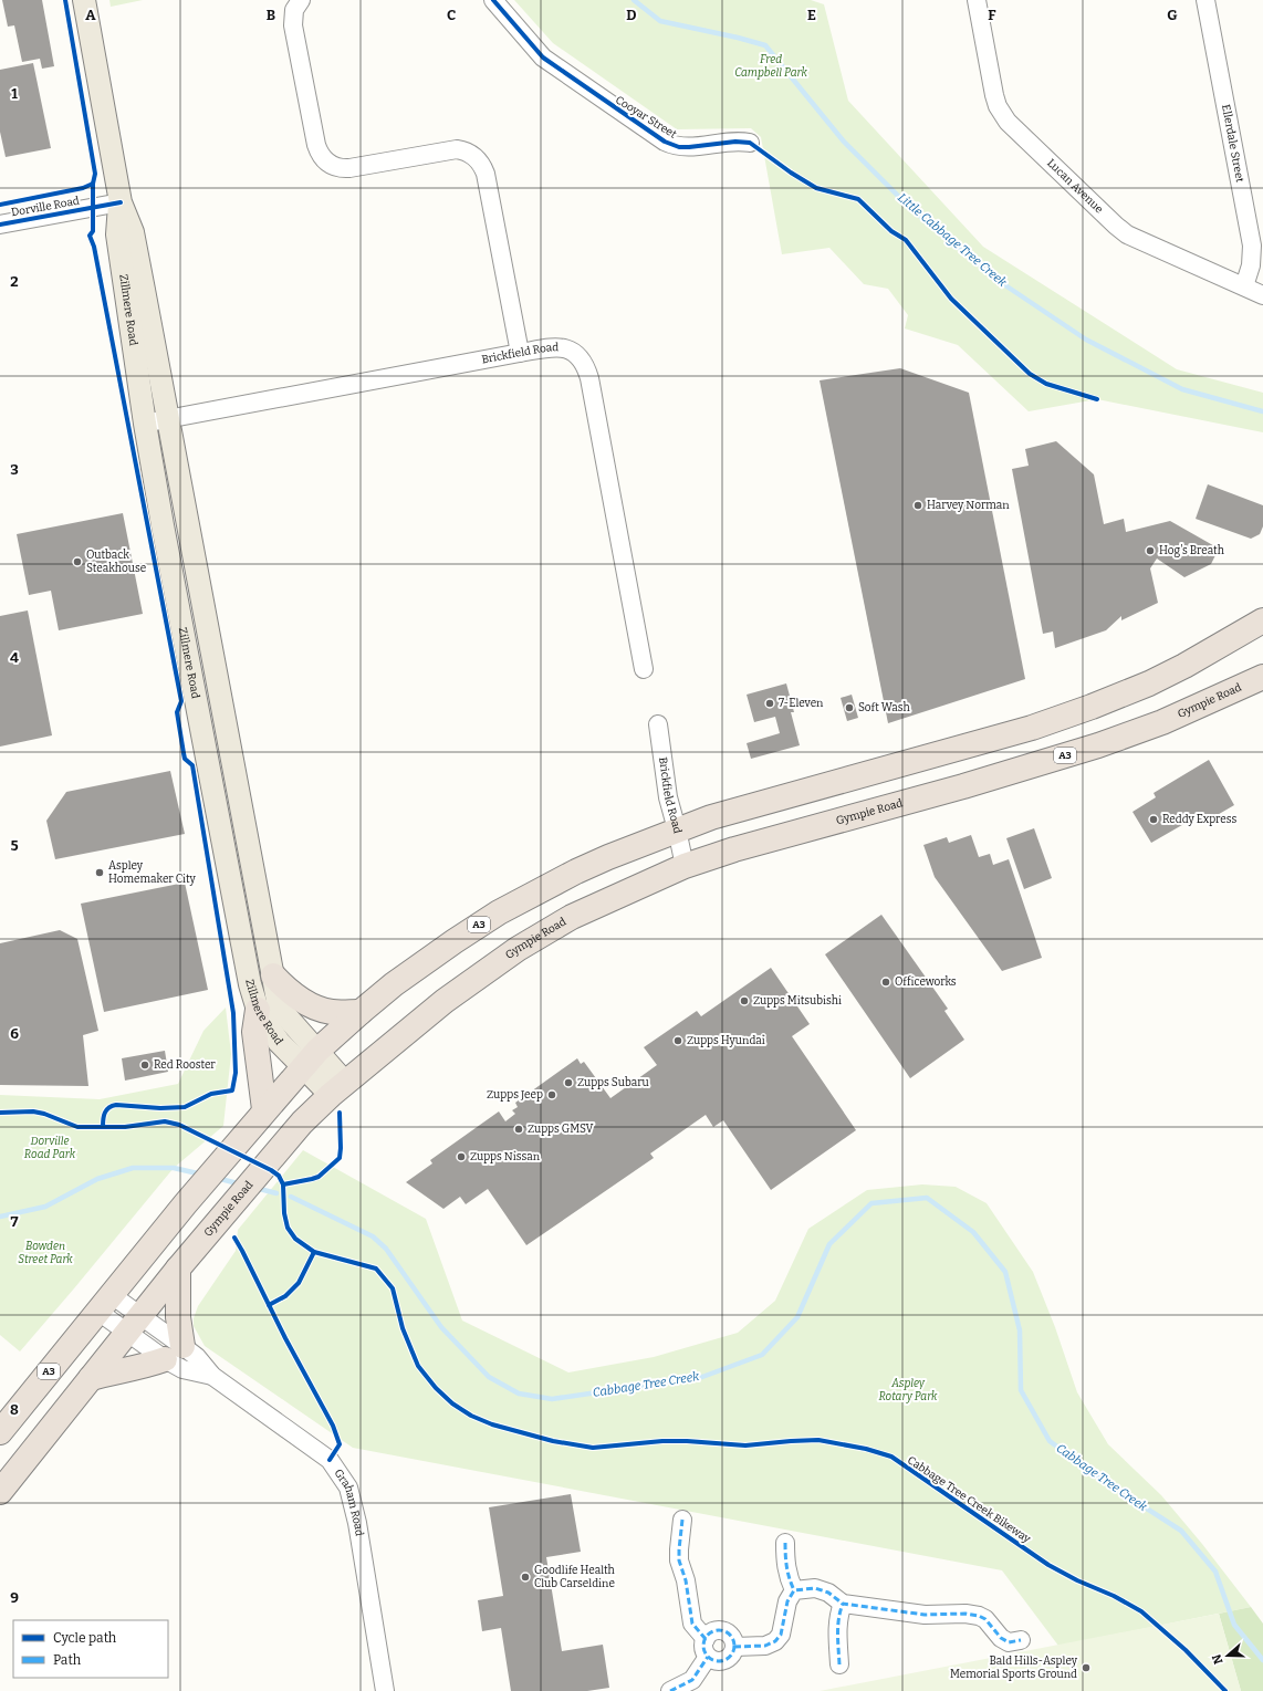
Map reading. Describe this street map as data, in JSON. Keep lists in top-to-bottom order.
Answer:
{
  "streets": {
    "highway": ["Gympie Road", "A3"],
    "main road": ["Zillmere Road"],
    "street": [
      "Cooyar Street",
      "Ellerdale Street",
      "Lucan Avenue",
      "Dorville Road",
      "Brickfield Road",
      "Graham Road"
    ],
    "cycle path": ["Cabbage Tree Creek Bikeway"]
  },
  "crossings": [
    ["Ellerdale Street", "Lucan Avenue"],
    ["Dorville Road", "Zillmere Road"],
    ["Zillmere Road", "Brickfield Road"],
    ["Zillmere Road", "Gympie Road"],
    ["Zillmere Road", "A3"],
    ["Brickfield Road", "Gympie Road"],
    ["Brickfield Road", "A3"],
    ["Gympie Road", "Graham Road"],
    ["A3", "Graham Road"]
  ],
  "water": ["Little Cabbage Tree Creek", "Cabbage Tree Creek"],
  "parks": [
    "Fred Campbell Park",
    "Dorville Road Park",
    "Bowden Street Park",
    "Aspley Rotary Park"
  ],
  "places": [
    "Harvey Norman",
    "Hog's Breath",
    "Outback Steakhouse",
    "7-Eleven",
    "Soft Wash",
    "Reddy Express",
    "Aspley Homemaker City",
    "Officeworks",
    "Zupps Mitsubishi",
    "Zupps Hyundai",
    "Red Rooster",
    "Zupps Subaru",
    "Zupps Jeep",
    "Zupps GMSV",
    "Zupps Nissan",
    "Goodlife Health Club Carseldine",
    "Bald Hills-Aspley Memorial Sports Ground"
  ],
  "legend": ["Cycle path", "Path"],
  "north": "left",
  "grid": {
    "columns": [
      "A",
      "B",
      "C",
      "D",
      "E",
      "F",
      "G"
    ],
    "rows": [
      "1",
      "2",
      "3",
      "4",
      "5",
      "6",
      "7",
      "8",
      "9"
    ]
  }
}
